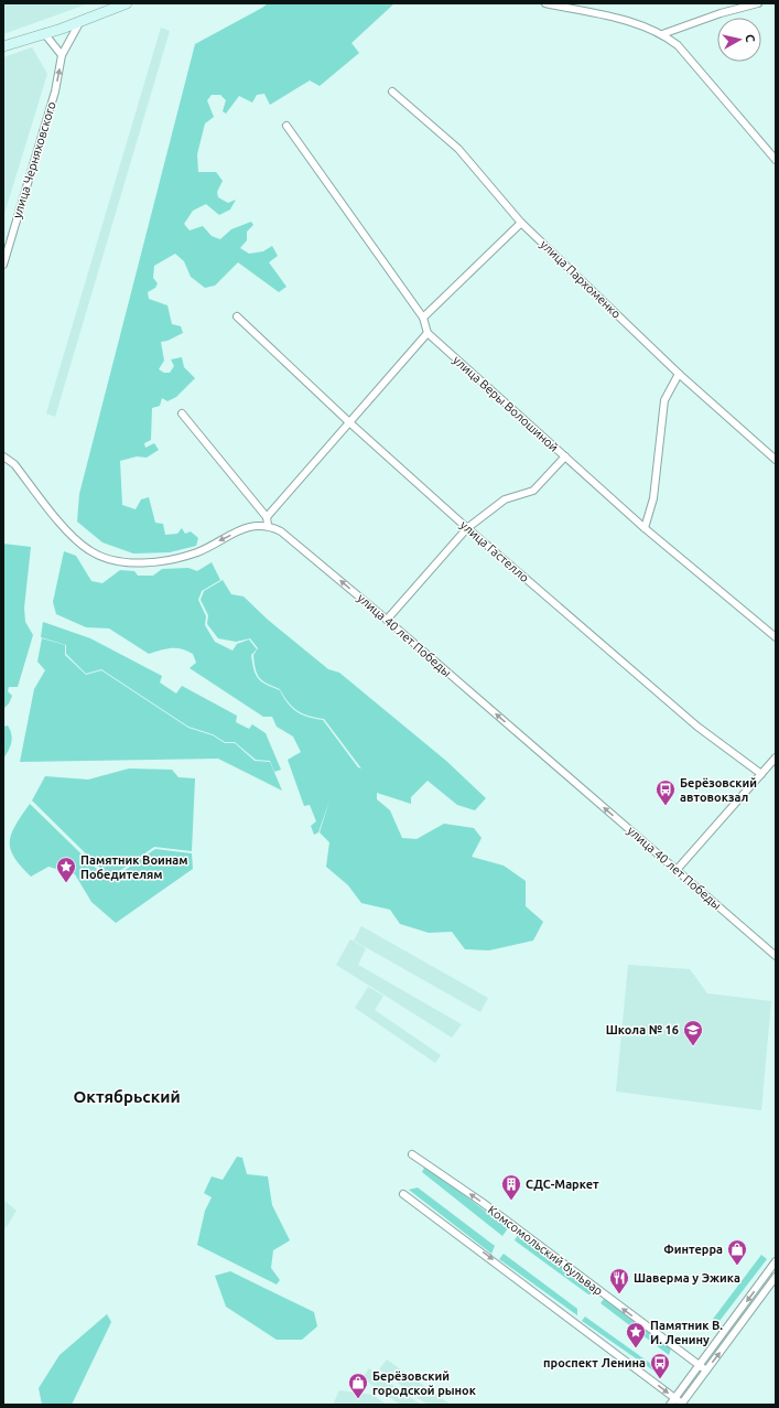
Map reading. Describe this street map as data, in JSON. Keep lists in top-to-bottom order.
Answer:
{
  "streets": {
    "street": [
      "улица Черняховского",
      "улица Пархоменко",
      "улица Веры Волошиной",
      "улица Гастелло",
      "улица 40 лет Победы",
      "Комсомольский бульвар"
    ]
  },
  "one_way": ["улица Черняховского", "улица 40 лет Победы"],
  "districts": ["Октябрьский"],
  "places": {
    "bus stop": ["Берёзовский автовокзал", "проспект Ленина"],
    "place": ["Памятник Воинам Победителям", "Памятник В. И. Ленину"],
    "school or university": ["Школа № 16"],
    "building": ["СДС-Маркет"],
    "shop": ["Финтерра", "Берёзовский городской рынок"],
    "restaurant": ["Шаверма у Эжика"]
  },
  "north": "right"
}
